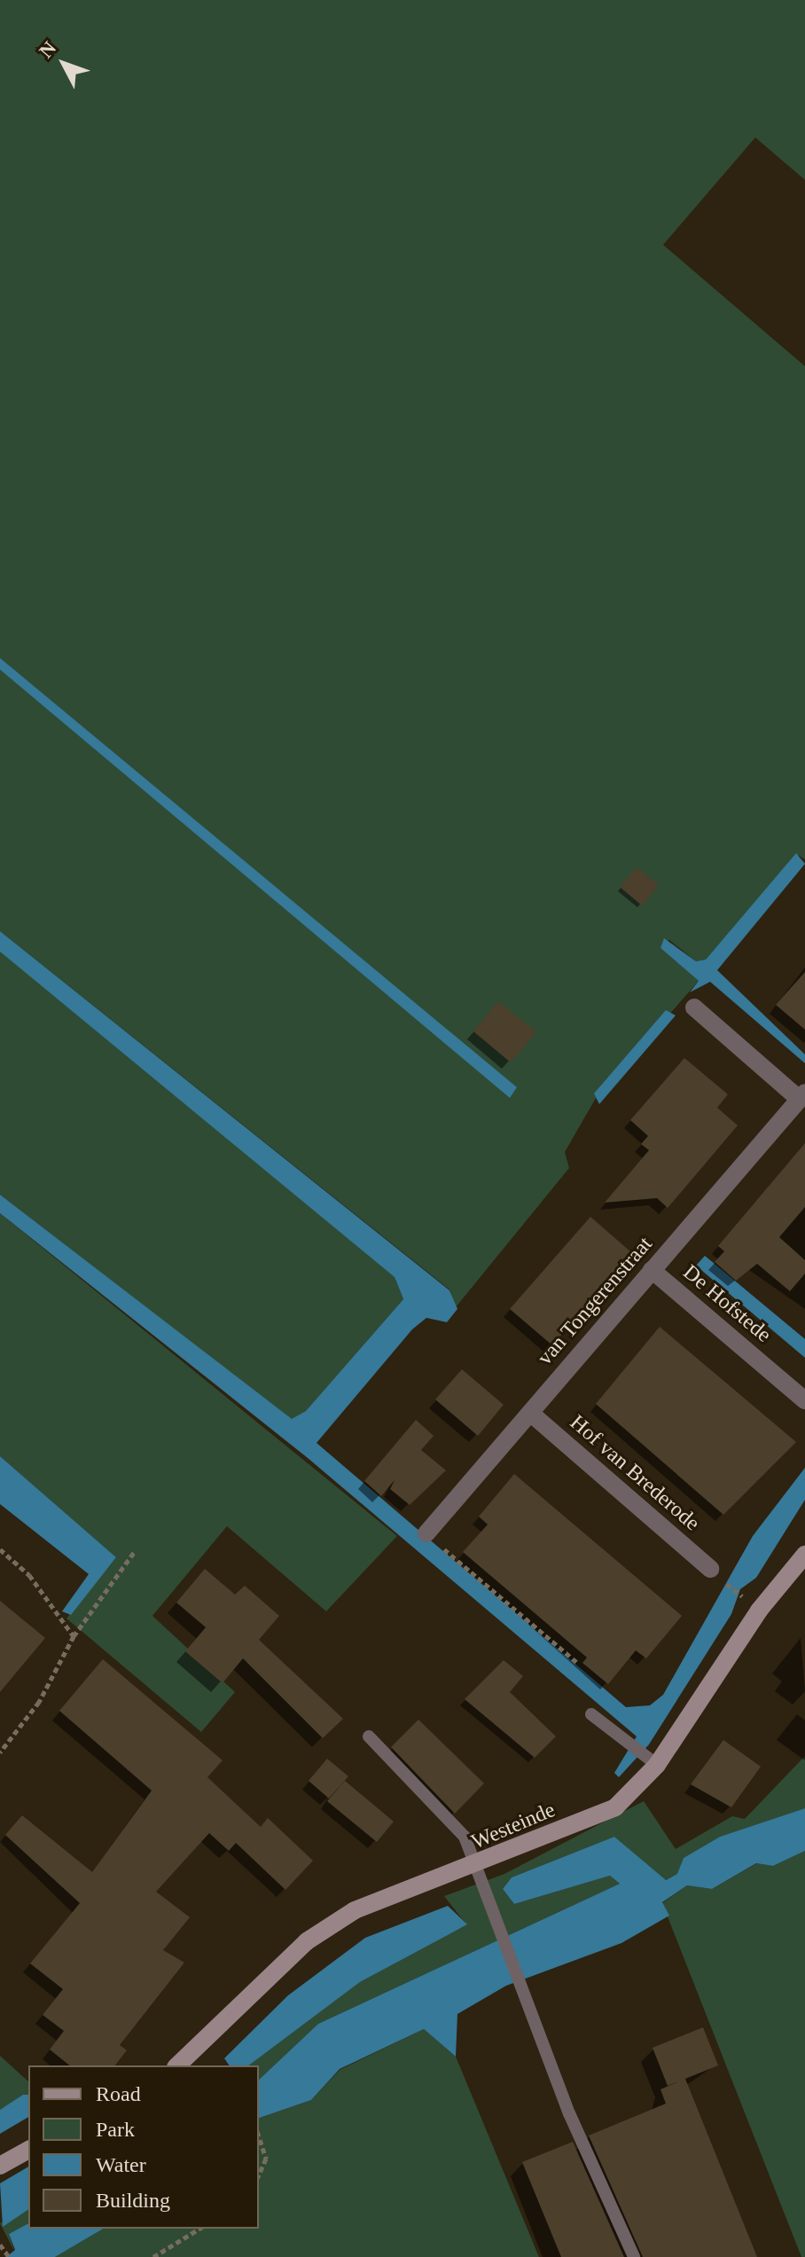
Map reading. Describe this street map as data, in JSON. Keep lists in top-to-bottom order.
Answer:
{
  "streets": {
    "street": [
      "van Tongerenstraat",
      "De Hofstede",
      "Hof van Brederode",
      "Westeinde"
    ]
  },
  "crossings": [
    ["van Tongerenstraat", "De Hofstede"],
    ["van Tongerenstraat", "Hof van Brederode"]
  ],
  "legend": [
    "Road",
    "Park",
    "Water",
    "Building"
  ],
  "north": "top left"
}
